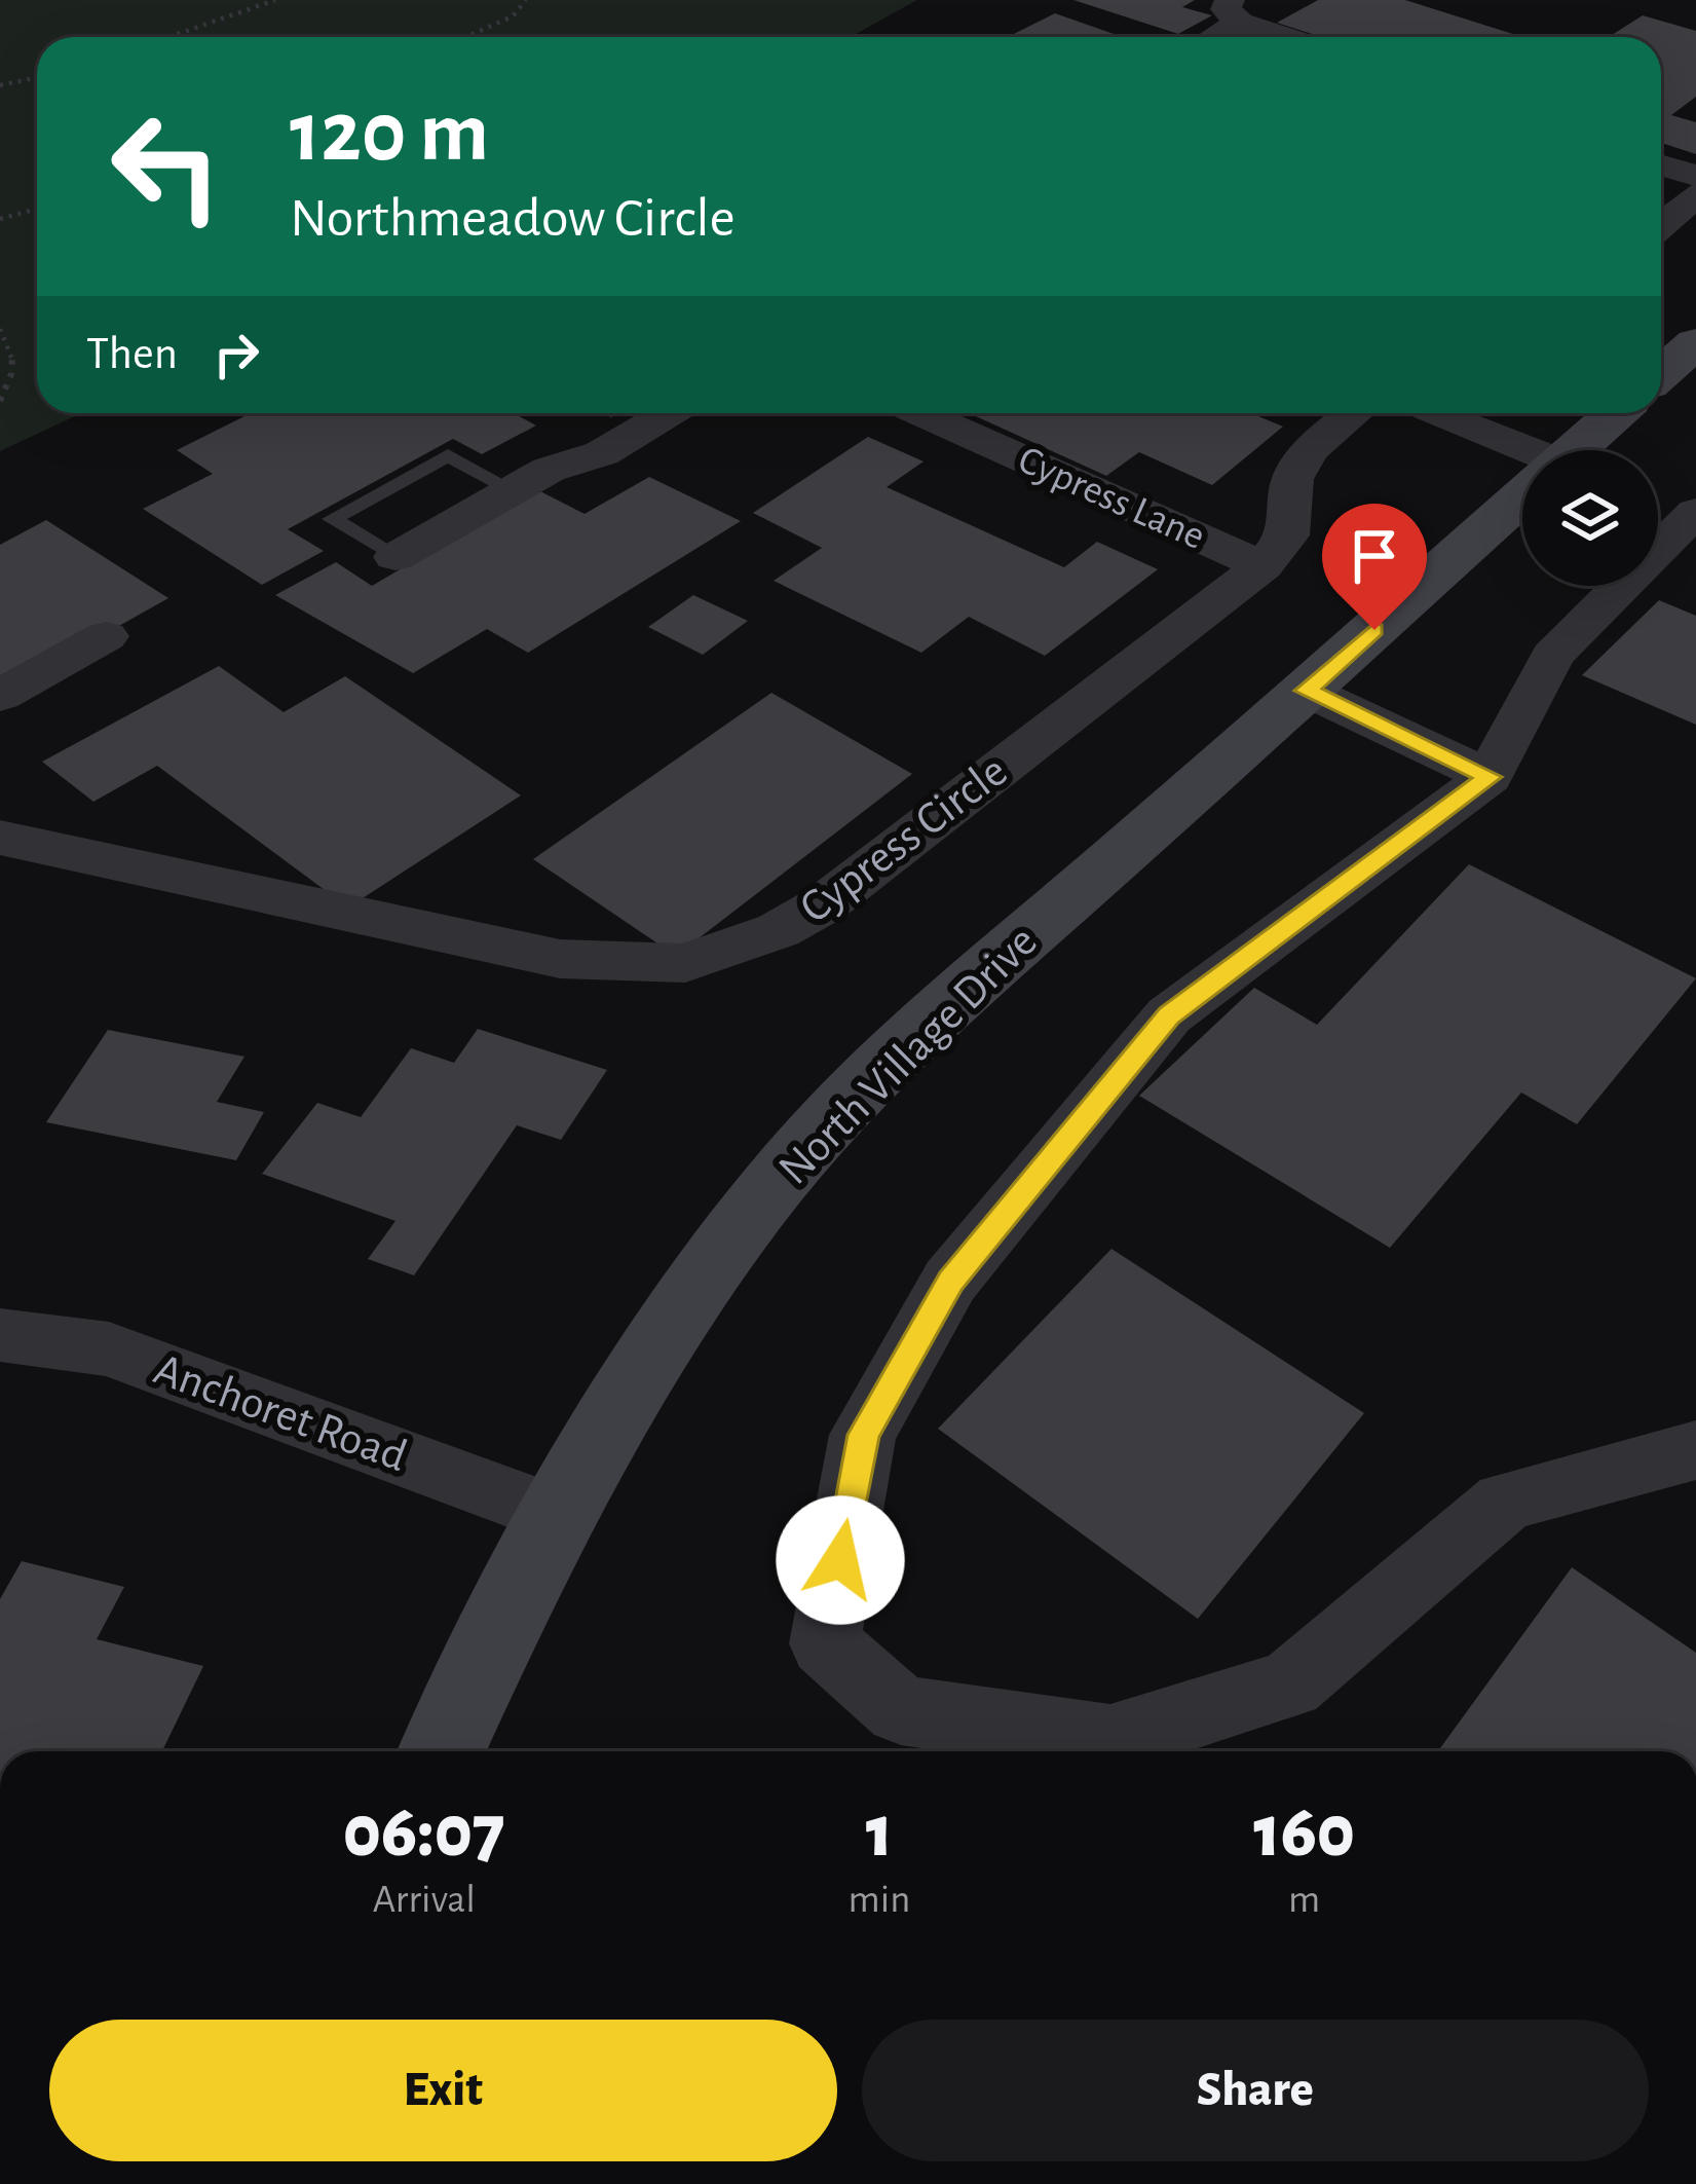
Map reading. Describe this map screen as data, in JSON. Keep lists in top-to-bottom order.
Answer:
{
  "streets": {
    "street": [
      "Cypress Lane",
      "Cypress Circle",
      "North Village Drive",
      "Anchoret Road"
    ]
  },
  "crossings": [
    ["Cypress Lane", "Cypress Circle"],
    ["North Village Drive", "Anchoret Road"]
  ],
  "page": {
    "turn": ["120 m", "Northmeadow Circle"],
    "then": "Then",
    "eta": [
      "06:07",
      "Arrival",
      "1",
      "min",
      "160",
      "m"
    ],
    "buttons": ["Exit", "Share"]
  }
}
